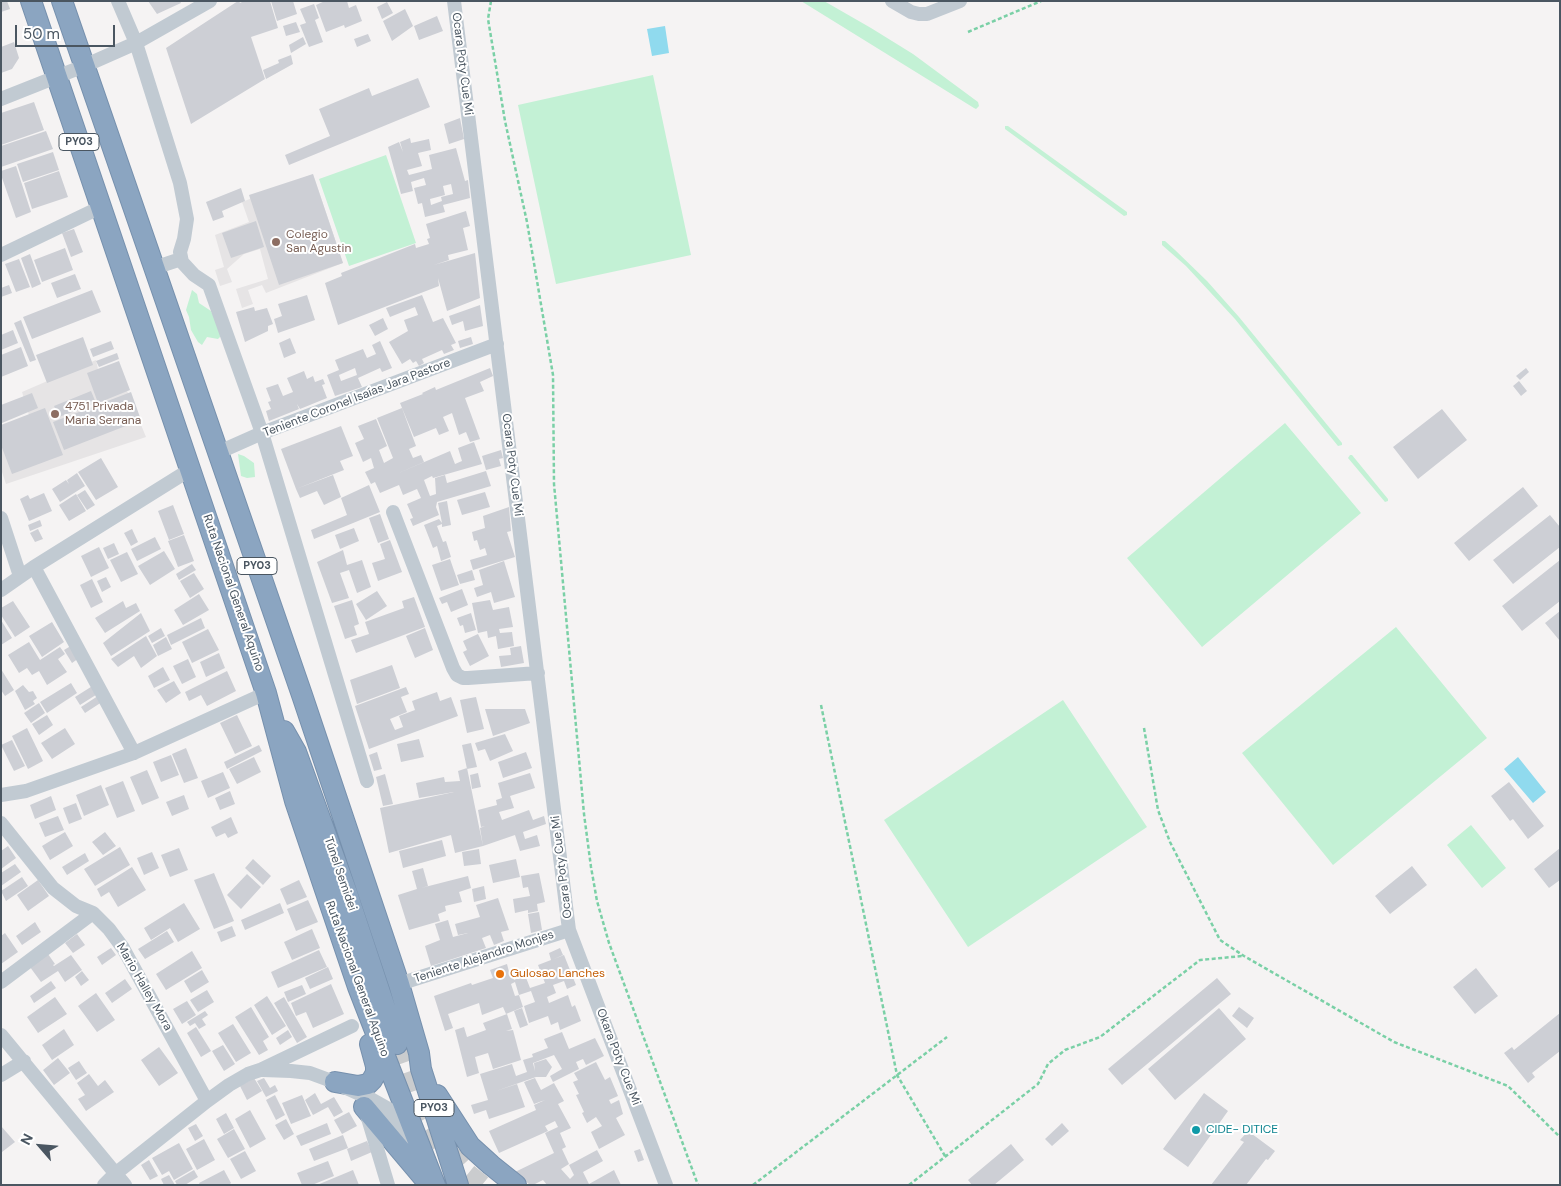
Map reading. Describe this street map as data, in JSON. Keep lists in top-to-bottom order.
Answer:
{
  "streets": {
    "highway": ["PY03", "Ruta Nacional General Aquino", "Túnel Semidei"],
    "street": [
      "Ocara Poty Cue Mi",
      "Teniente Coronel Isaías Jara Pastore",
      "Teniente Alejandro Monjes",
      "Mario Halley Mora",
      "Okara Poty Cue Mi"
    ]
  },
  "crossings": [
    ["Ocara Poty Cue Mi", "Teniente Coronel Isaías Jara Pastore"],
    ["Ocara Poty Cue Mi", "Teniente Alejandro Monjes"],
    ["Ocara Poty Cue Mi", "Okara Poty Cue Mi"],
    ["PY03", "Teniente Coronel Isaías Jara Pastore"],
    ["PY03", "Teniente Alejandro Monjes"],
    ["Ruta Nacional General Aquino", "Túnel Semidei"],
    ["Teniente Alejandro Monjes", "Okara Poty Cue Mi"]
  ],
  "places": [
    "Colegio San Agustin",
    "4751 Privada Maria Serrana",
    "Gulosao Lanches",
    "CIDE- DITICE"
  ],
  "scale_bar": "50 m",
  "north": "top left"
}
